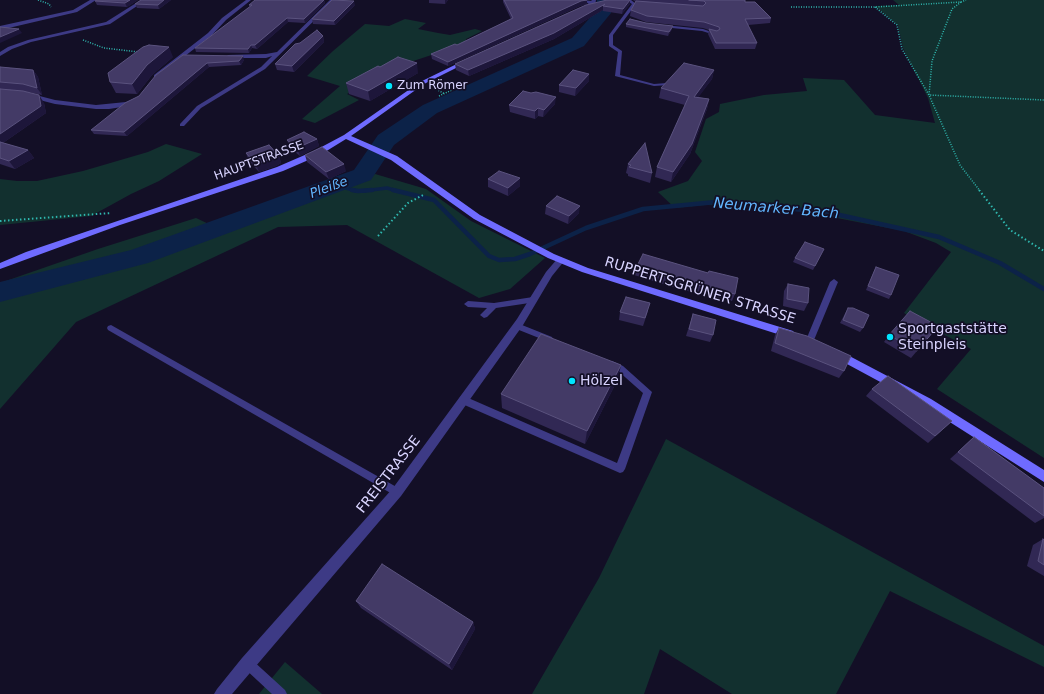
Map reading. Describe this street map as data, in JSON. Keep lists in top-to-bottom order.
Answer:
{
  "streets": {
    "street": ["HAUPTSTRASSE", "RUPPERTSGRÜNER STRASSE", "FREISTRASSE"]
  },
  "crossings": [
    ["HAUPTSTRASSE", "RUPPERTSGRÜNER STRASSE"],
    ["RUPPERTSGRÜNER STRASSE", "FREISTRASSE"]
  ],
  "water": ["Pleiße", "Neumarker Bach"],
  "places": ["Zum Römer", "Sportgaststätte Steinpleis", "Hölzel"]
}
